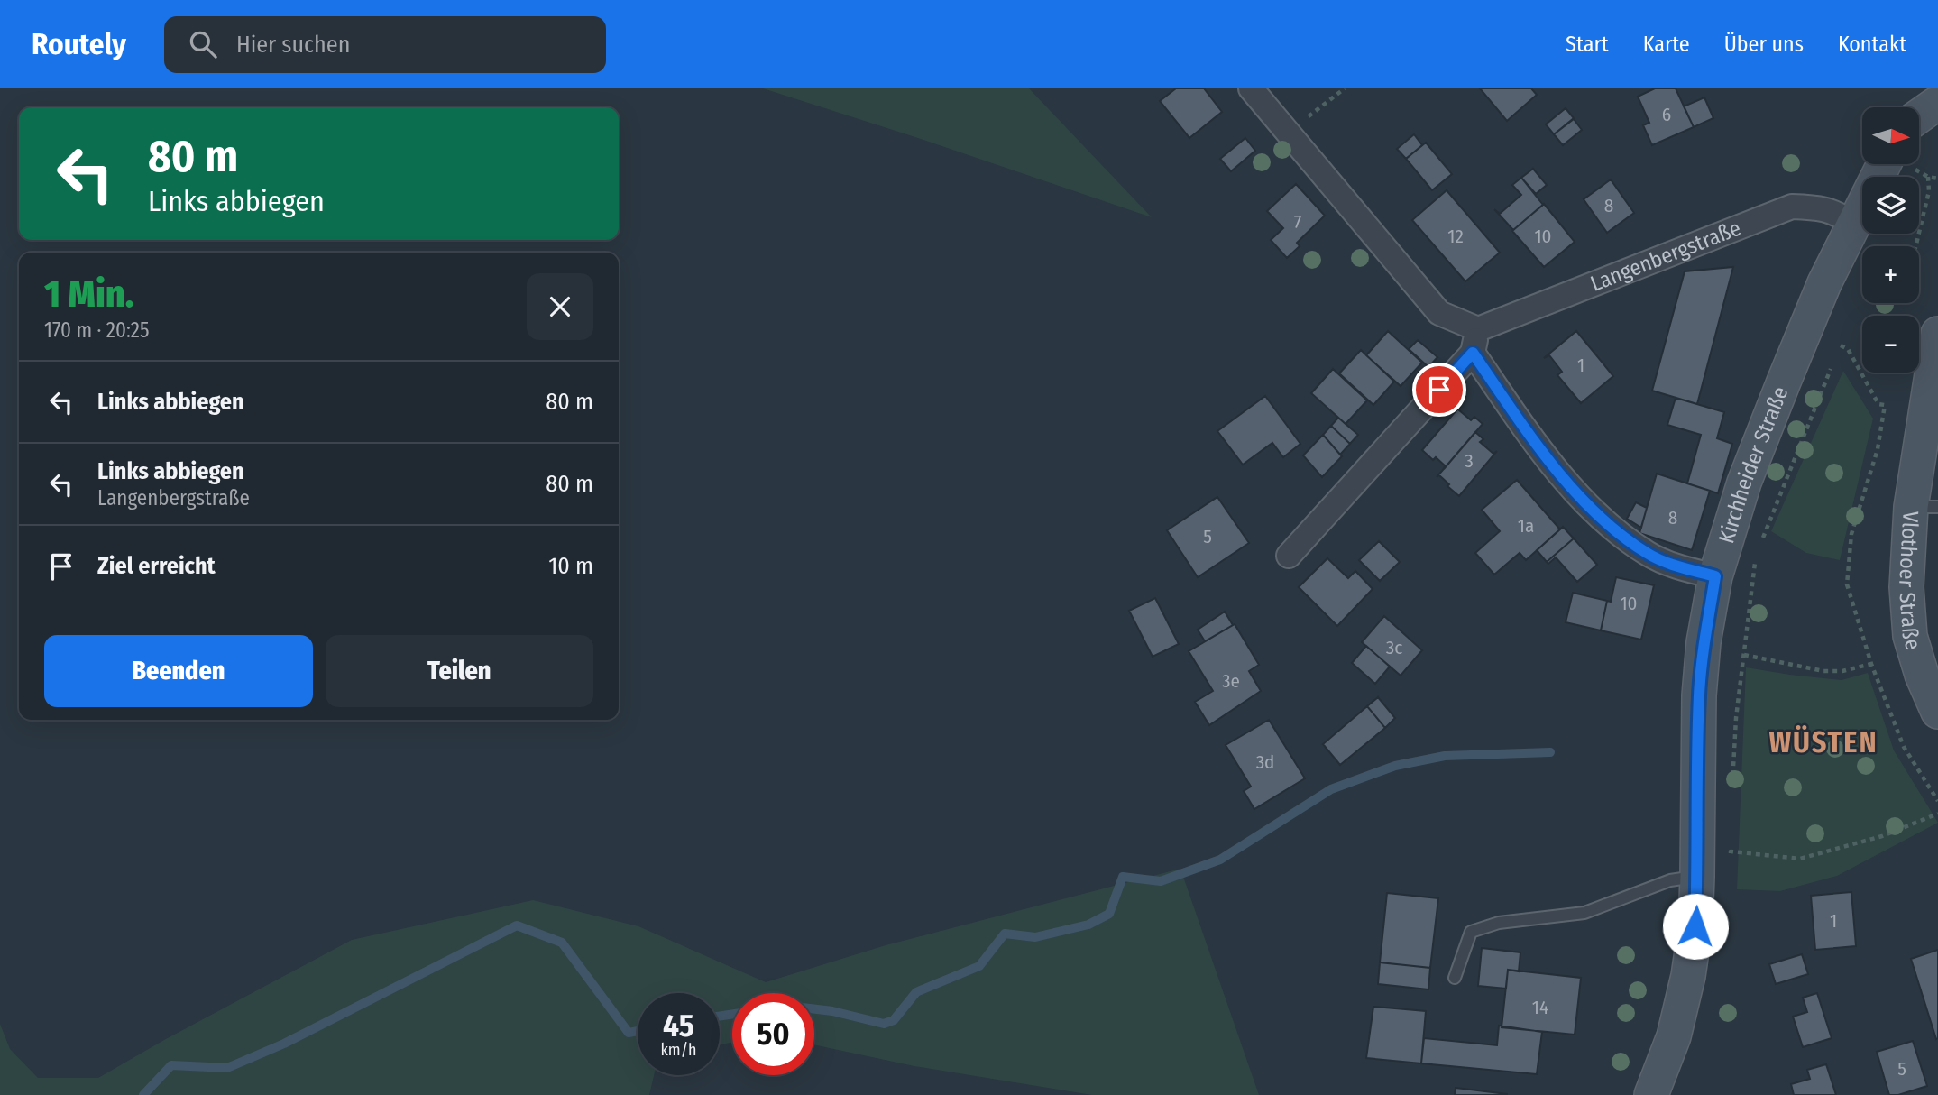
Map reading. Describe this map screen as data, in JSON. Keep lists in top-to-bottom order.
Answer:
{
  "streets": {
    "main road": ["Kirchheider Straße", "Vlothoer Straße"],
    "street": ["Langenbergstraße"]
  },
  "crossings": [
    ["Langenbergstraße", "Kirchheider Straße"]
  ],
  "districts": ["WÜSTEN"],
  "house_numbers": [
    "6",
    "8",
    "7",
    "12",
    "10",
    "1",
    "3",
    "8",
    "1a",
    "5",
    "10",
    "3c",
    "3e",
    "3d",
    "1",
    "14",
    "5"
  ],
  "north": "right",
  "page": {
    "header": "Routely",
    "search": "Hier suchen",
    "nav": [
      "Start",
      "Karte",
      "Über uns",
      "Kontakt"
    ],
    "map_buttons": ["+", "−"],
    "turn": ["80 m", "Links abbiegen"],
    "heading": ["1 Min.", "170 m · 20:25"],
    "list": [
      {
        "name": "Links abbiegen",
        "value": "80 m"
      },
      {
        "name": "Links abbiegen",
        "note": "Langenbergstraße",
        "value": "80 m"
      },
      {
        "name": "Ziel erreicht",
        "value": "10 m"
      }
    ],
    "buttons": ["Beenden", "Teilen"],
    "speed": "45 km/h",
    "limit": "50"
  }
}
